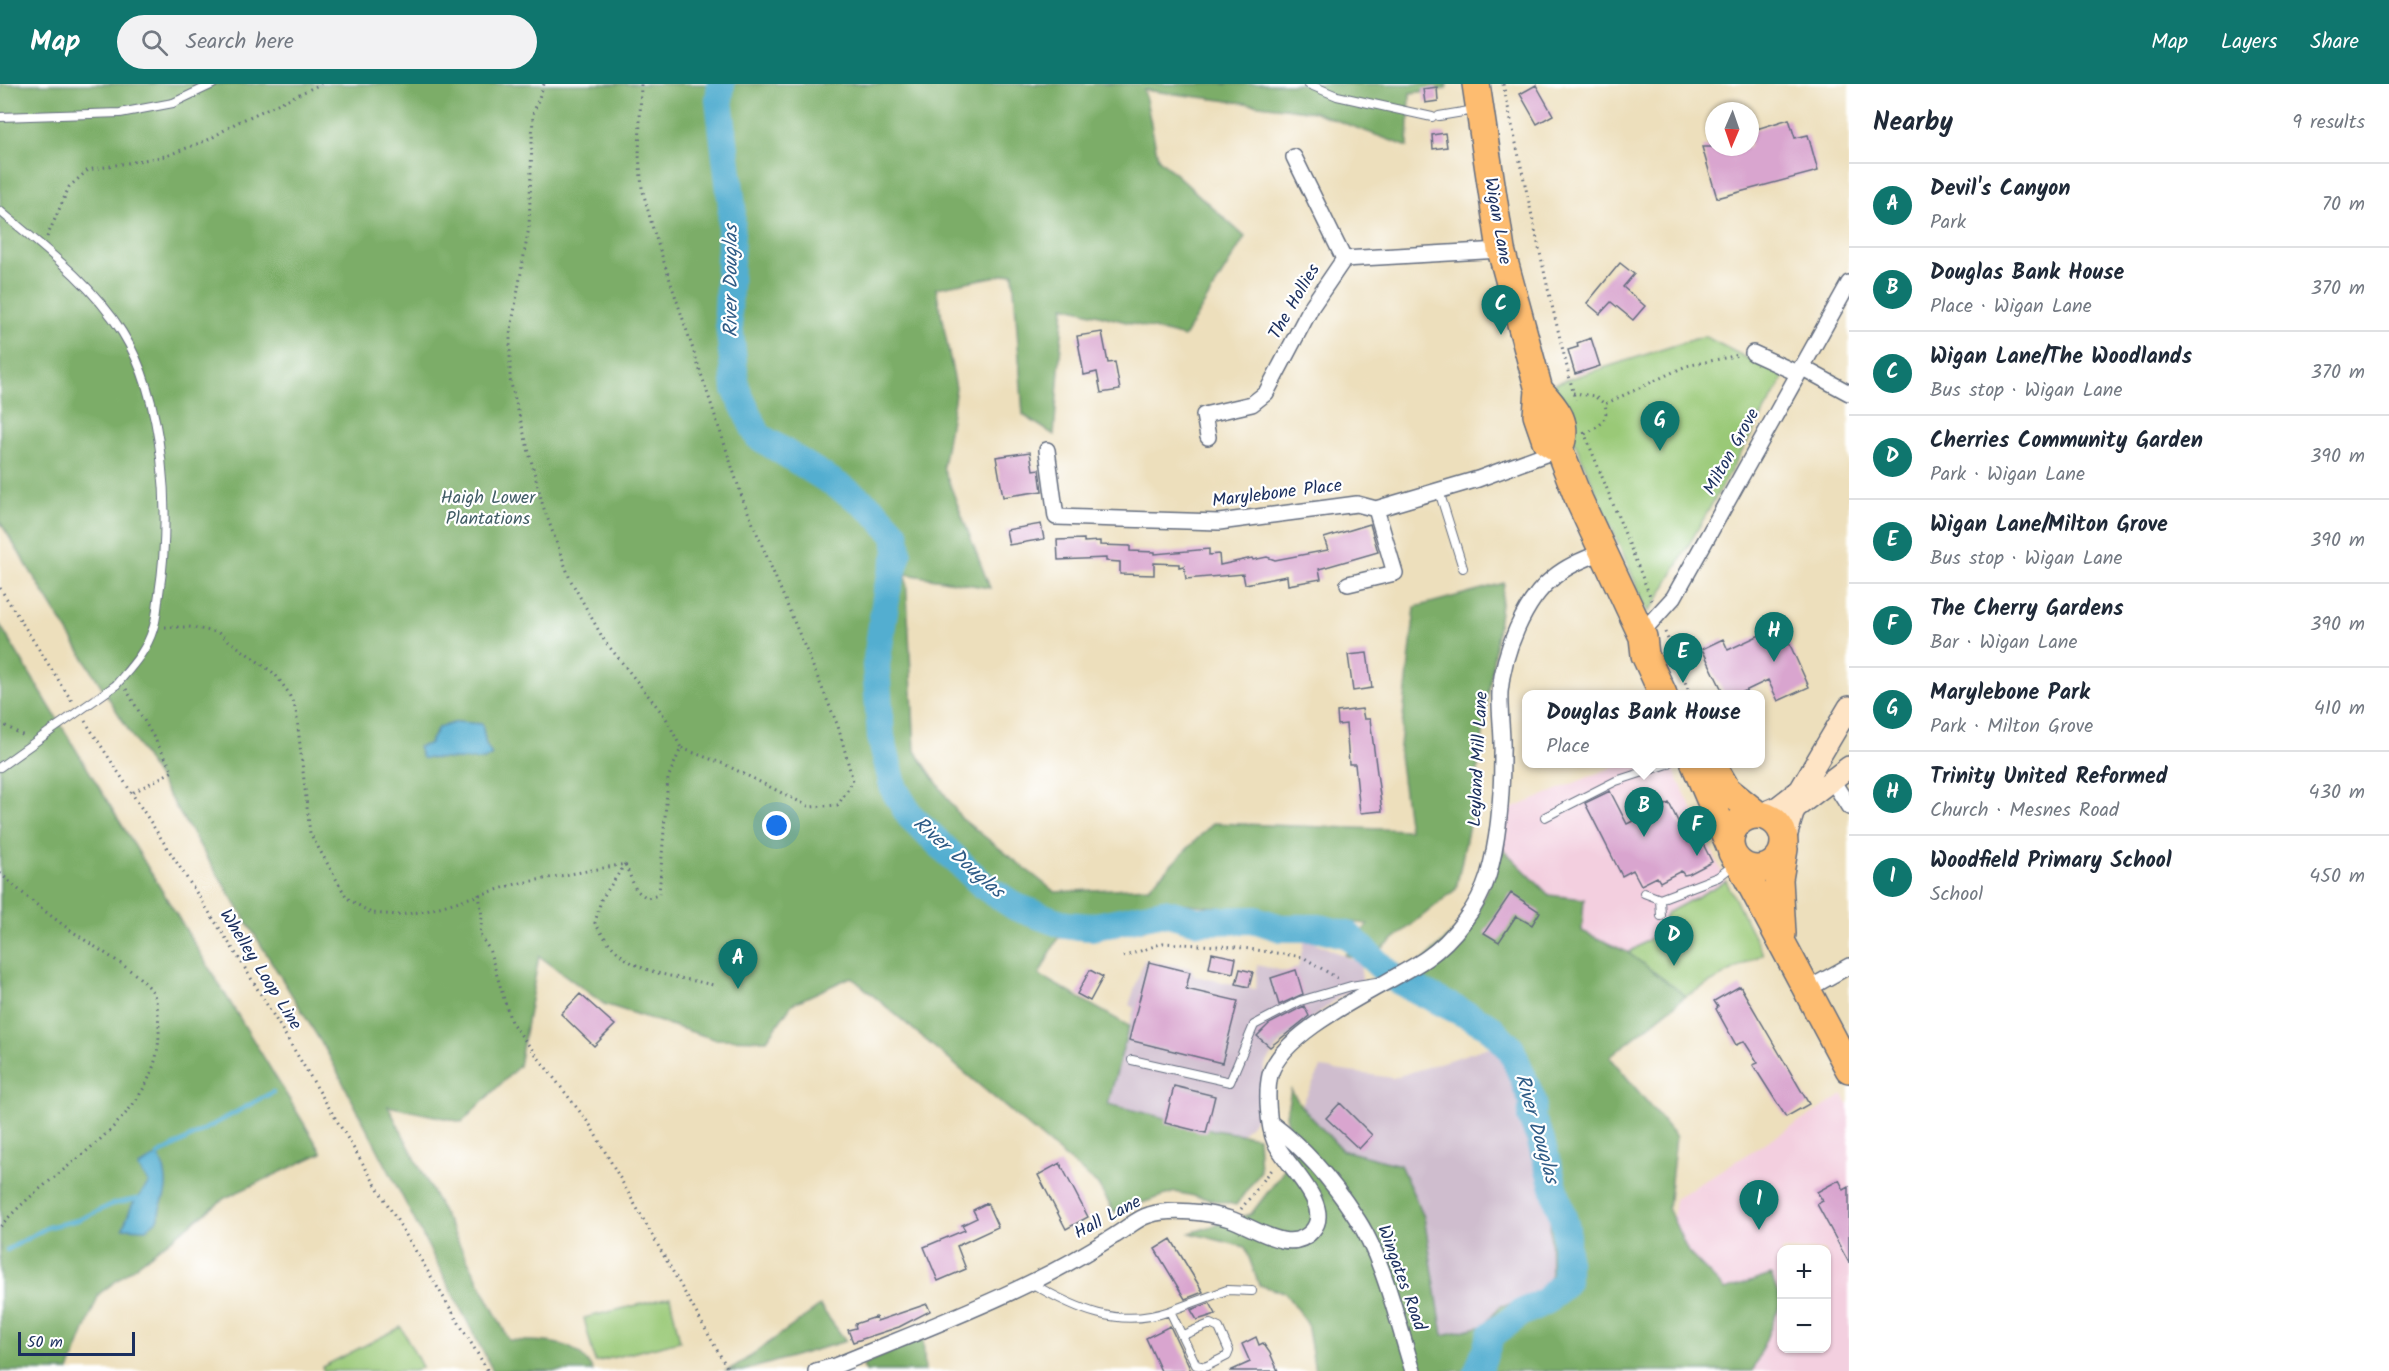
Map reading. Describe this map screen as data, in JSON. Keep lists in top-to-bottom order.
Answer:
{
  "streets": {
    "highway": ["Wigan Lane"],
    "street": [
      "The Hollies",
      "Milton Grove",
      "Marylebone Place",
      "Leyland Mill Lane",
      "Hall Lane",
      "Wingates Road"
    ],
    "path": ["Whelley Loop Line"]
  },
  "crossings": [
    ["Wigan Lane", "The Hollies"],
    ["Wigan Lane", "Milton Grove"],
    ["Wigan Lane", "Marylebone Place"],
    ["Wigan Lane", "Leyland Mill Lane"],
    ["Leyland Mill Lane", "Hall Lane"],
    ["Leyland Mill Lane", "Wingates Road"],
    ["Hall Lane", "Wingates Road"]
  ],
  "water": ["River Douglas"],
  "parks": ["Haigh Lower Plantations"],
  "scale_bar": "50 m",
  "north": "bottom",
  "page": {
    "header": "Map",
    "search": "Search here",
    "nav": ["Map", "Layers", "Share"],
    "heading": ["Nearby", "9 results"],
    "list": [
      {
        "mark": "A",
        "name": "Devil's Canyon",
        "note": "Park",
        "value": "70 m"
      },
      {
        "mark": "B",
        "name": "Douglas Bank House",
        "note": "Place · Wigan Lane",
        "value": "370 m"
      },
      {
        "mark": "C",
        "name": "Wigan Lane/The Woodlands",
        "note": "Bus stop · Wigan Lane",
        "value": "370 m"
      },
      {
        "mark": "D",
        "name": "Cherries Community Garden",
        "note": "Park · Wigan Lane",
        "value": "390 m"
      },
      {
        "mark": "E",
        "name": "Wigan Lane/Milton Grove",
        "note": "Bus stop · Wigan Lane",
        "value": "390 m"
      },
      {
        "mark": "F",
        "name": "The Cherry Gardens",
        "note": "Bar · Wigan Lane",
        "value": "390 m"
      },
      {
        "mark": "G",
        "name": "Marylebone Park",
        "note": "Park · Milton Grove",
        "value": "410 m"
      },
      {
        "mark": "H",
        "name": "Trinity United Reformed",
        "note": "Church · Mesnes Road",
        "value": "430 m"
      },
      {
        "mark": "I",
        "name": "Woodfield Primary School",
        "note": "School",
        "value": "450 m"
      }
    ],
    "pins": [
      "C",
      "G",
      "H",
      "E",
      "B",
      "F",
      "D",
      "A",
      "I"
    ],
    "popup": ["Douglas Bank House", "Place"],
    "map_buttons": ["+", "−"],
    "scale": "50 m"
  }
}
